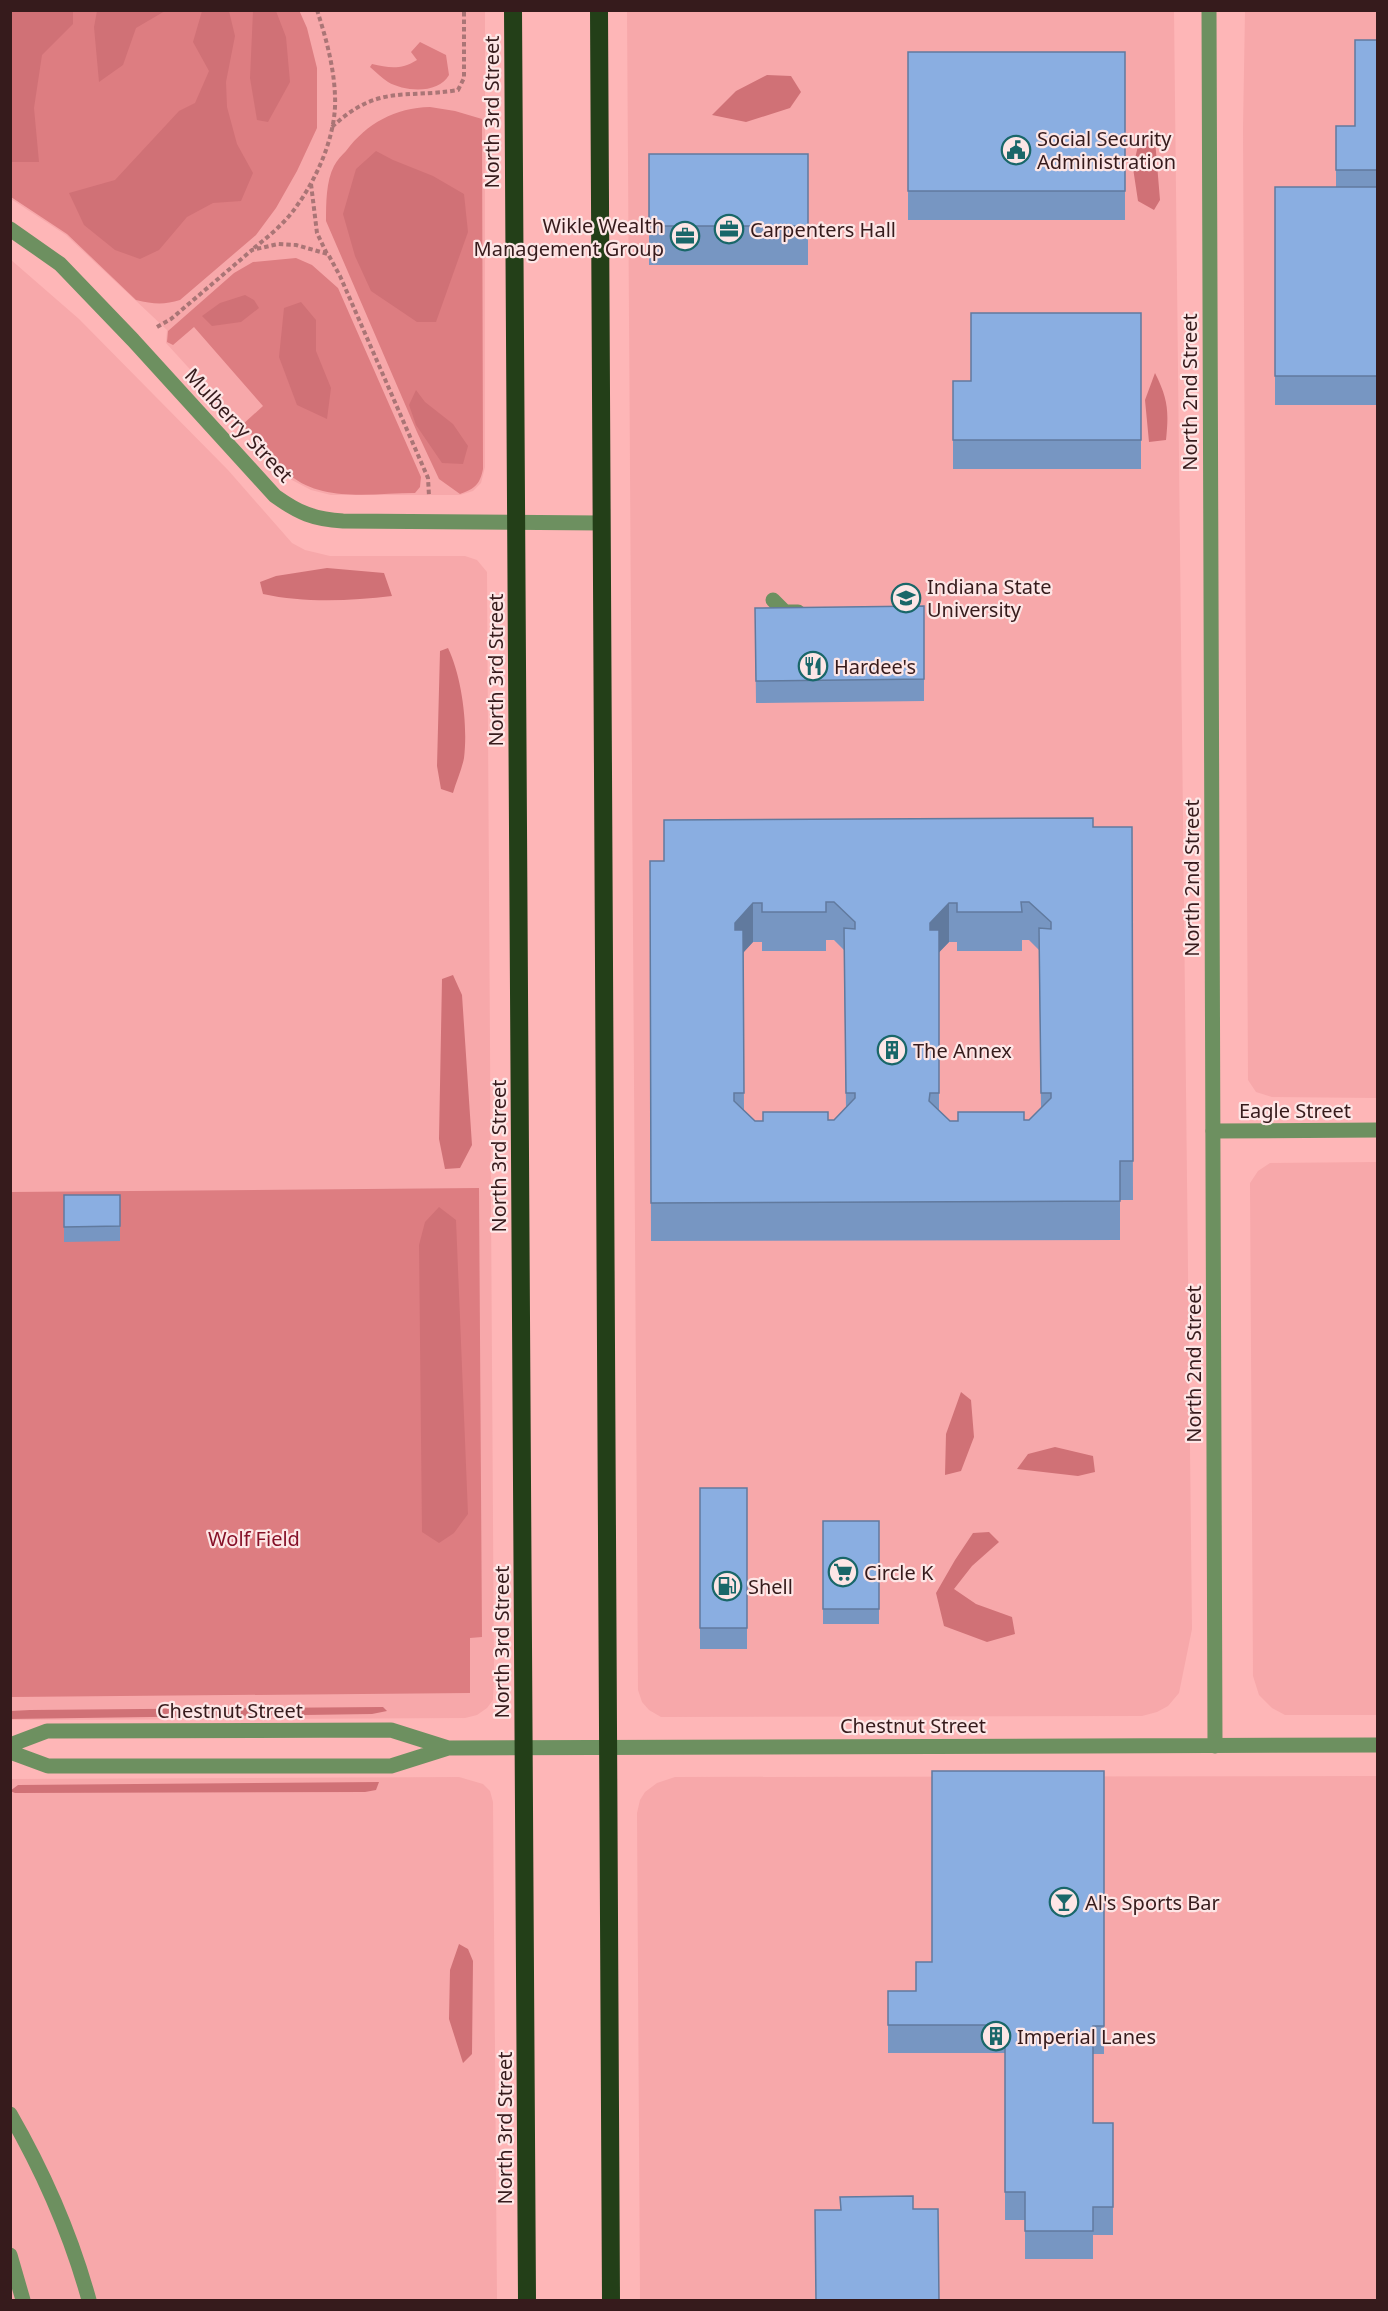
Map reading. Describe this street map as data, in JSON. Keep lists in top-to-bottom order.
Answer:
{
  "streets": {
    "highway": ["North 3rd Street"],
    "street": [
      "North 2nd Street",
      "Mulberry Street",
      "Eagle Street",
      "Chestnut Street"
    ]
  },
  "crossings": [
    ["North 3rd Street", "Mulberry Street"],
    ["North 3rd Street", "Chestnut Street"],
    ["North 2nd Street", "Eagle Street"],
    ["North 2nd Street", "Chestnut Street"]
  ],
  "parks": ["Wolf Field"],
  "places": {
    "public building": ["Social Security Administration"],
    "office": ["Carpenters Hall", "Wikle Wealth Management Group"],
    "school or university": ["Indiana State University"],
    "restaurant": ["Hardee's"],
    "building": ["The Annex", "Imperial Lanes"],
    "supermarket": ["Circle K"],
    "fuel station": ["Shell"],
    "bar": ["Al's Sports Bar"]
  }
}
